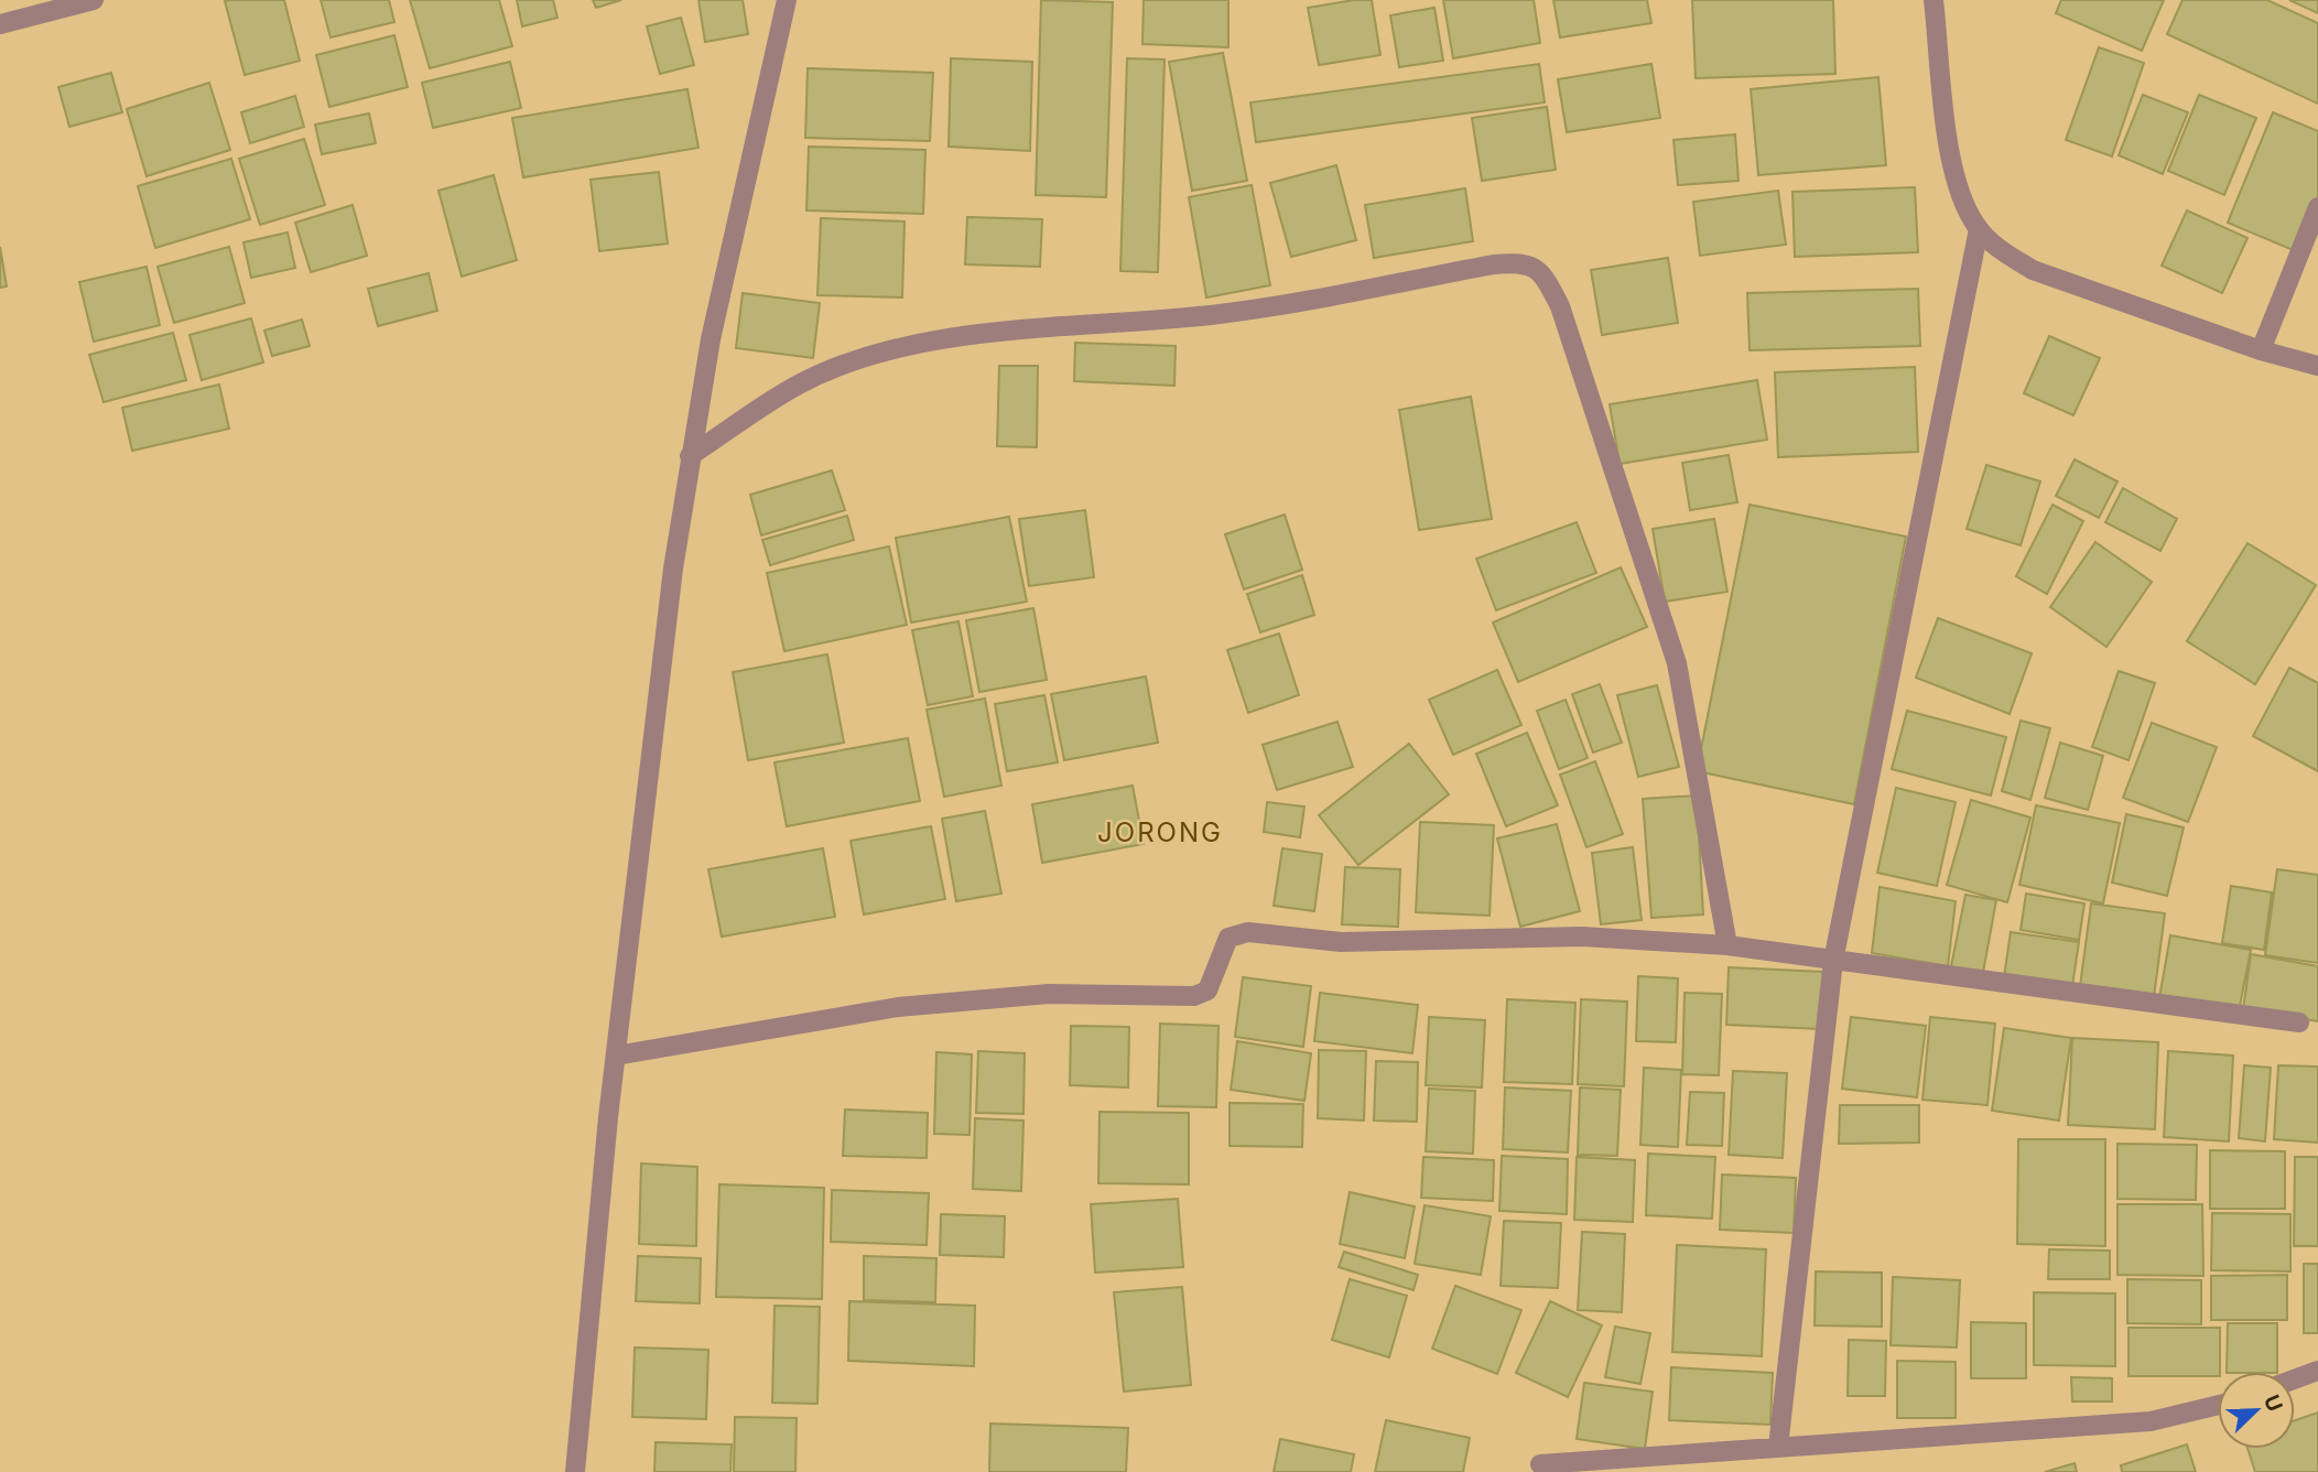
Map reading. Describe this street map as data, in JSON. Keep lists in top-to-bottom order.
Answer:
{
  "districts": ["JORONG"],
  "north": "top right"
}
